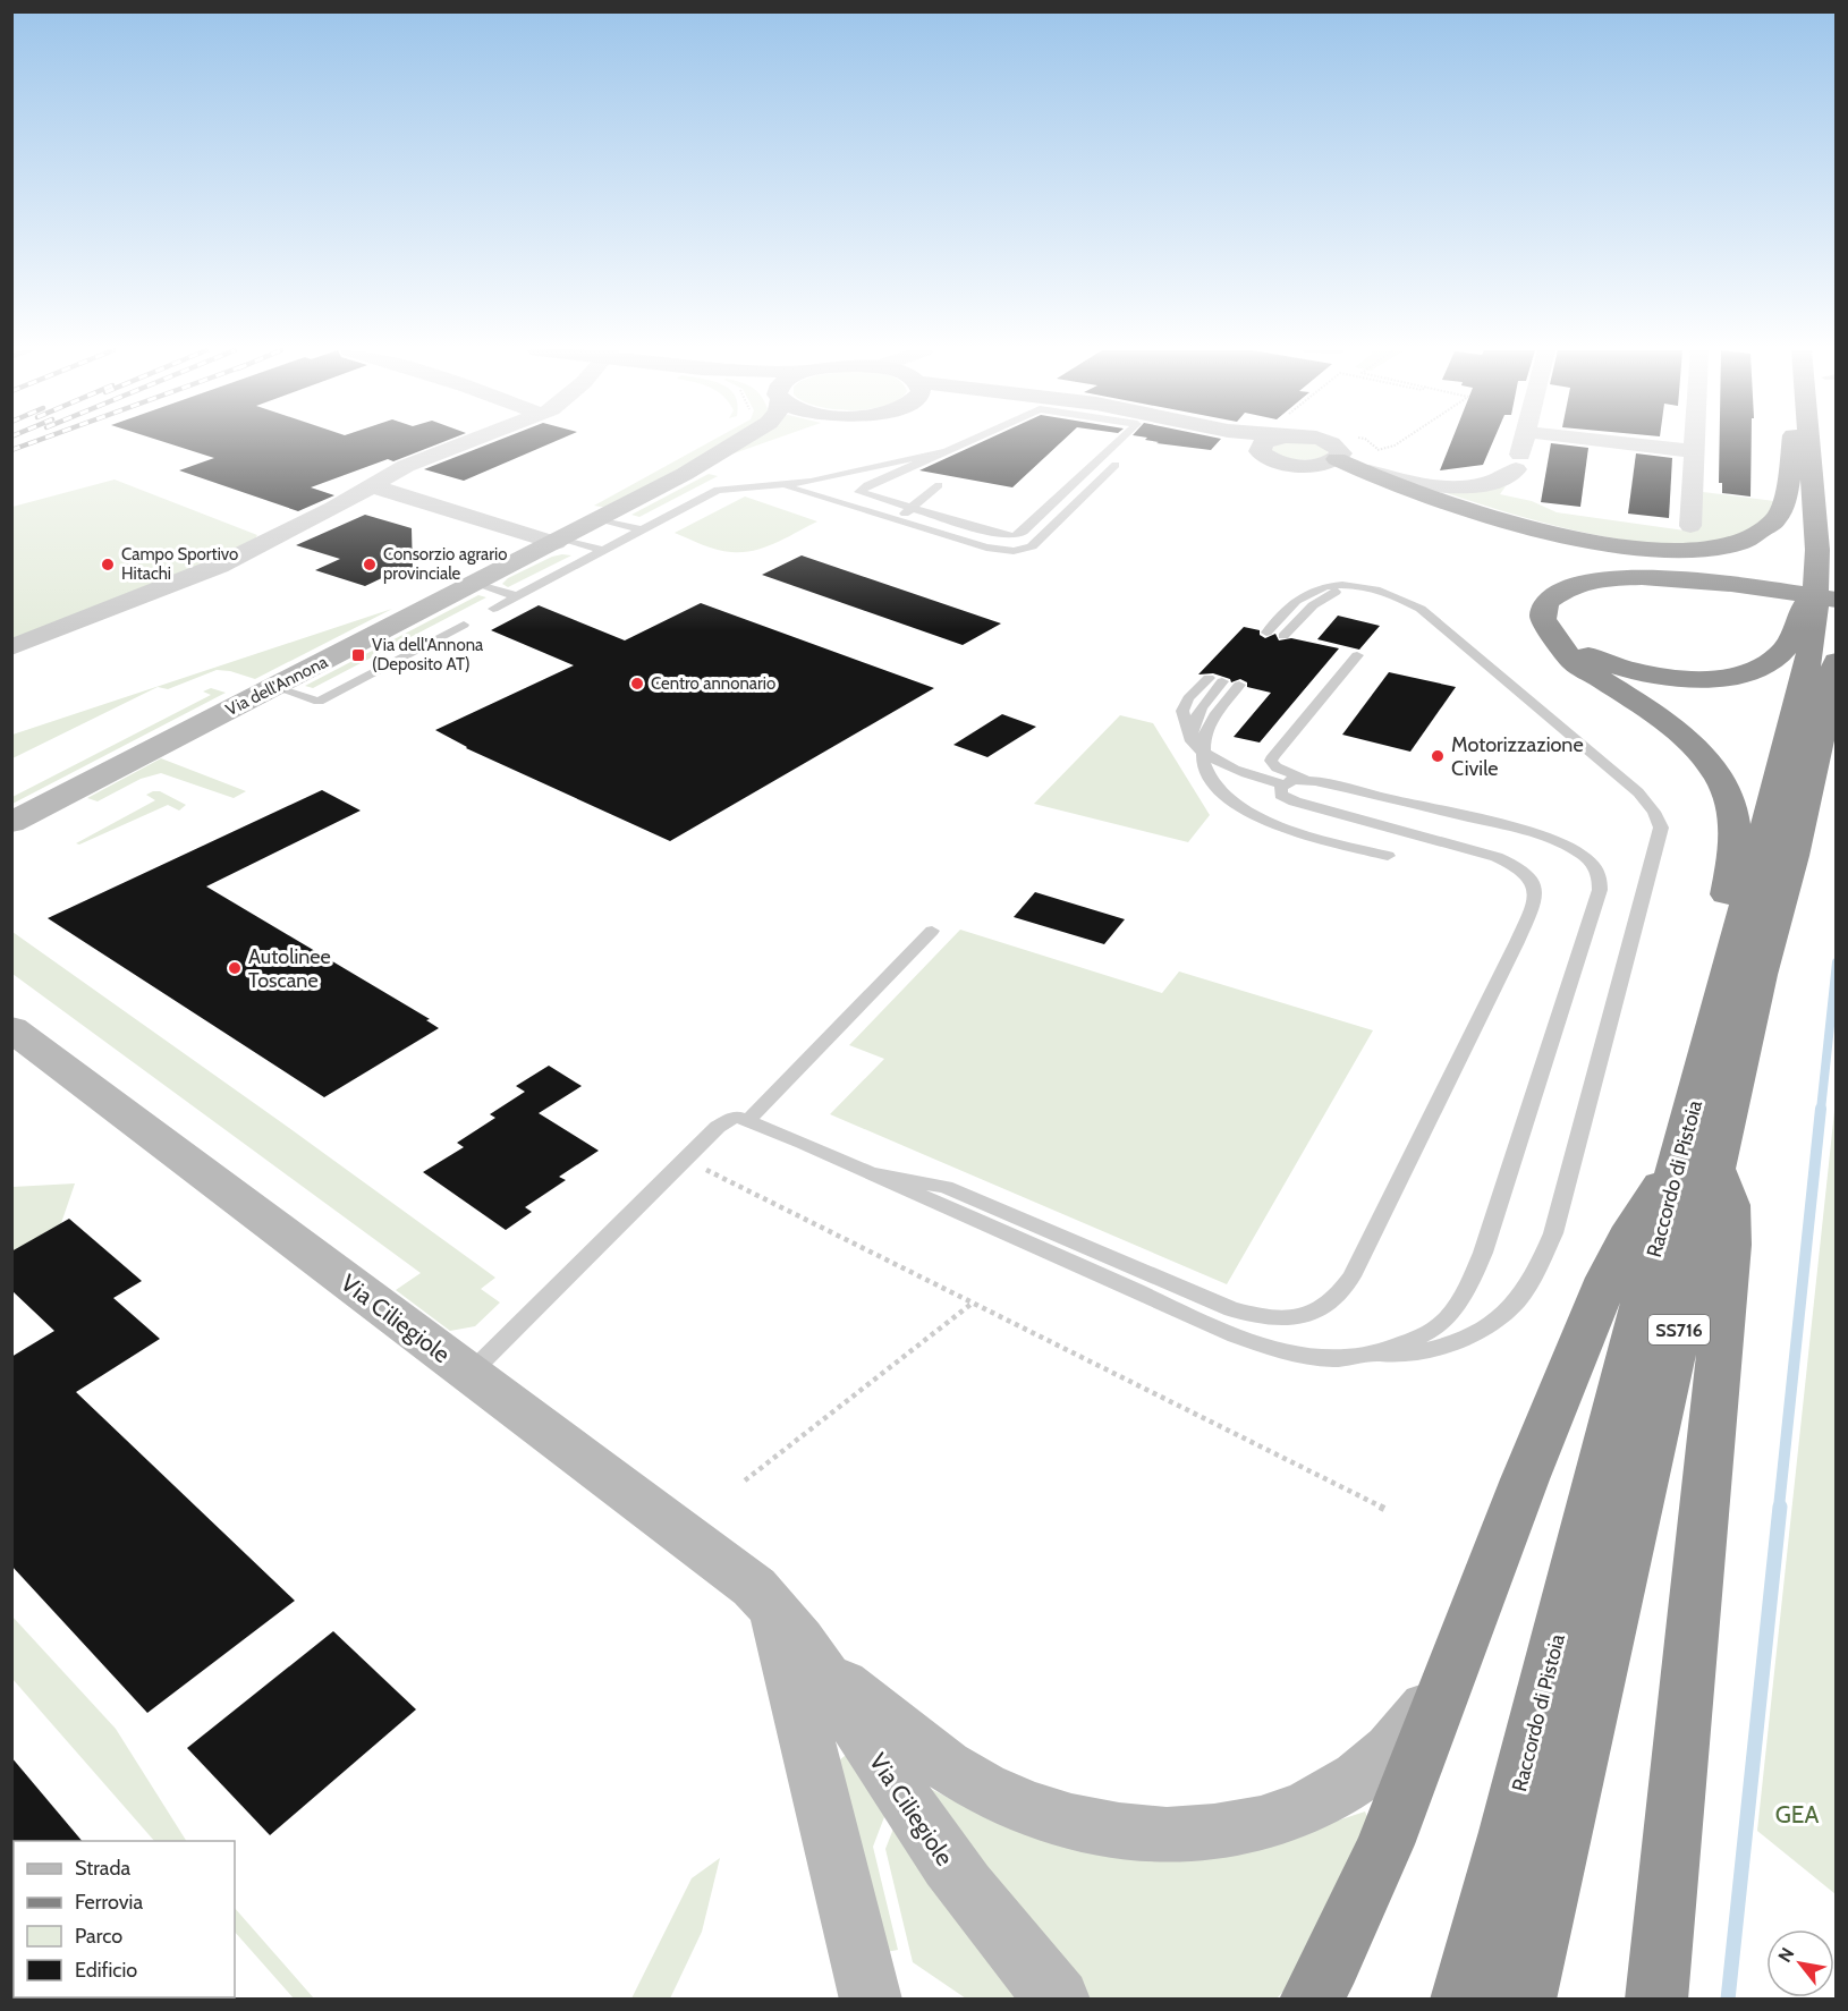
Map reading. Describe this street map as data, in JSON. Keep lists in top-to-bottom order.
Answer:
{
  "streets": {
    "highway": ["Raccordo di Pistoia", "SS716"],
    "street": ["Via dell'Annona", "Via Ciliegiole"]
  },
  "parks": ["GEA"],
  "places": {
    "other": [
      "Campo Sportivo Hitachi",
      "Consorzio agrario provinciale",
      "Centro annonario",
      "Motorizzazione Civile",
      "Autolinee Toscane"
    ],
    "transit": ["Via dell'Annona (Deposito AT)"]
  },
  "legend": [
    "Strada",
    "Ferrovia",
    "Parco",
    "Edificio"
  ],
  "north": "top left"
}
